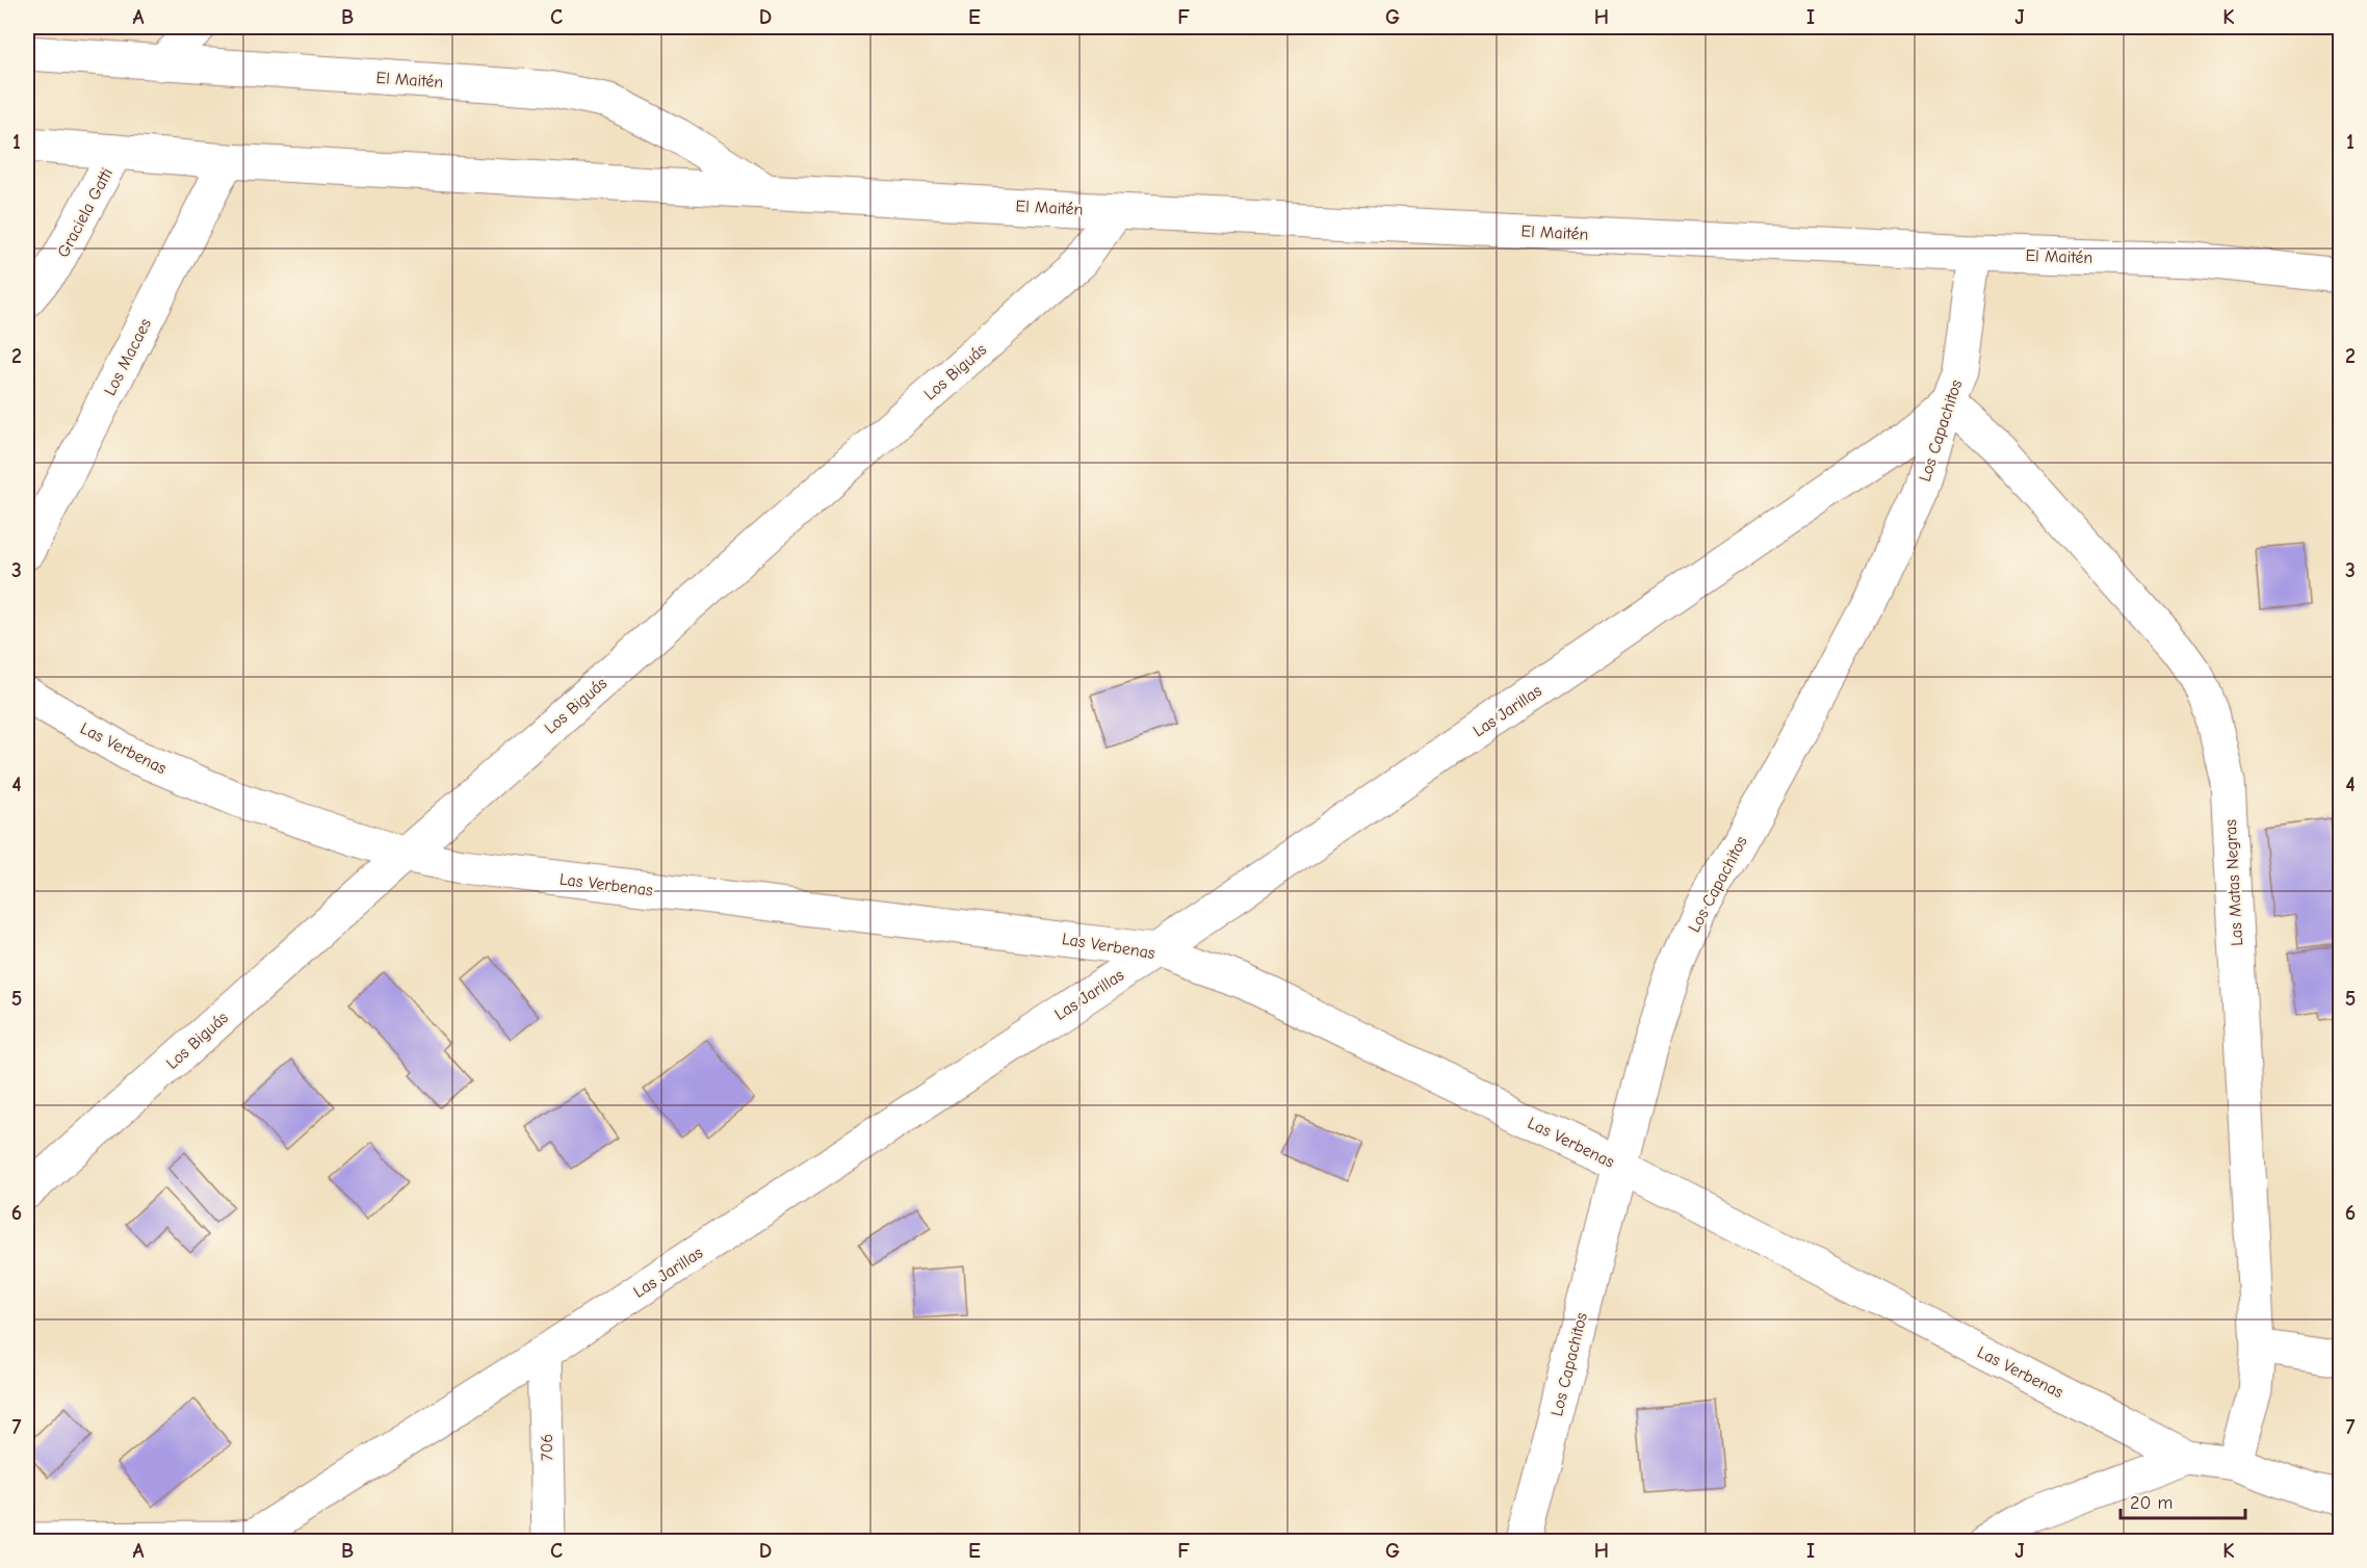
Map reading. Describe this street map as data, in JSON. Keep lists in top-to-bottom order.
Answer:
{
  "streets": {
    "street": [
      "El Maitén",
      "Graciela Gatti",
      "Los Macaes",
      "Los Biguás",
      "Los Capachitos",
      "Las Jarillas",
      "Las Verbenas",
      "Las Matas Negras",
      "706"
    ]
  },
  "crossings": [
    ["El Maitén", "Graciela Gatti"],
    ["El Maitén", "Los Macaes"],
    ["El Maitén", "Los Biguás"],
    ["El Maitén", "Los Capachitos"],
    ["Los Biguás", "Las Verbenas"],
    ["Los Capachitos", "Las Jarillas"],
    ["Los Capachitos", "Las Verbenas"],
    ["Los Capachitos", "Las Matas Negras"],
    ["Las Jarillas", "Las Verbenas"],
    ["Las Jarillas", "Las Matas Negras"],
    ["Las Jarillas", "706"]
  ],
  "scale_bar": "20 m",
  "grid": {
    "columns": [
      "A",
      "B",
      "C",
      "D",
      "E",
      "F",
      "G",
      "H",
      "I",
      "J",
      "K"
    ],
    "rows": [
      "1",
      "2",
      "3",
      "4",
      "5",
      "6",
      "7"
    ]
  }
}
